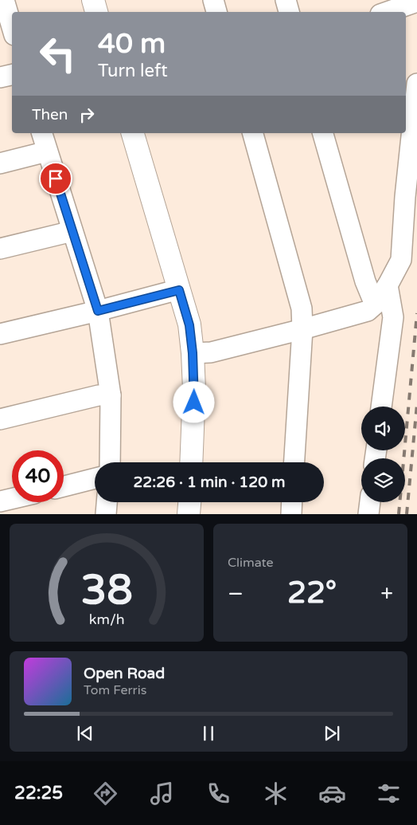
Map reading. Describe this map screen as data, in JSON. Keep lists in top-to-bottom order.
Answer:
{
  "page": {
    "turn": ["40 m", "Turn left"],
    "then": "Then",
    "limit": "40",
    "trip": "22:26 · 1 min · 120 m",
    "tile": "Climate",
    "heat": ["−", "22°", "+"],
    "song": ["Open Road", "Tom Ferris"],
    "tabs": "22:25",
    "gauge": ["38", "km/h"]
  }
}
